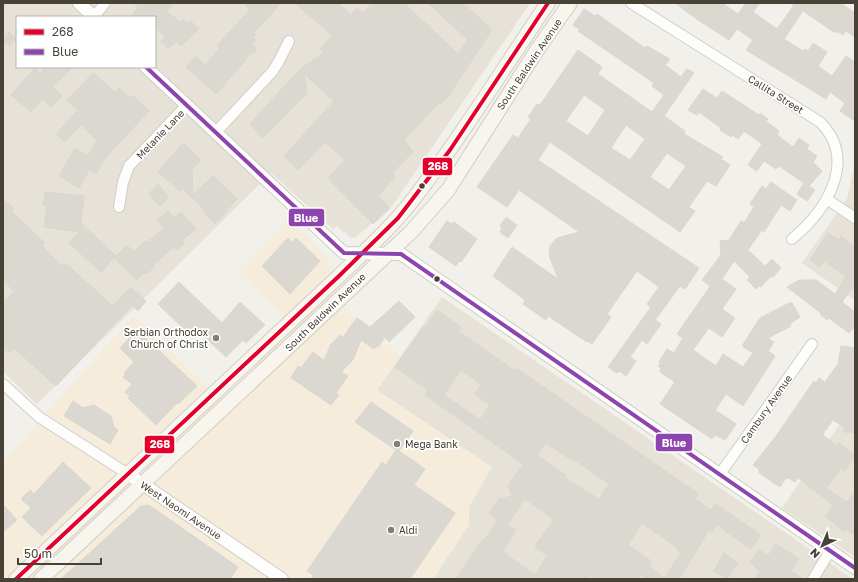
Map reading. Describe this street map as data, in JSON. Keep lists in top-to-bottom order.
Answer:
{
  "streets": {
    "main road": ["South Baldwin Avenue"],
    "street": [
      "Callita Street",
      "Melanie Lane",
      "Cambury Avenue",
      "West Naomi Avenue"
    ]
  },
  "crossings": [
    ["South Baldwin Avenue", "West Naomi Avenue"]
  ],
  "places": ["Serbian Orthodox Church of Christ", "Mega Bank", "Aldi"],
  "lines": ["transit line 268", "transit line Blue"],
  "legend": ["268", "Blue"],
  "scale_bar": "50 m",
  "north": "bottom left"
}
